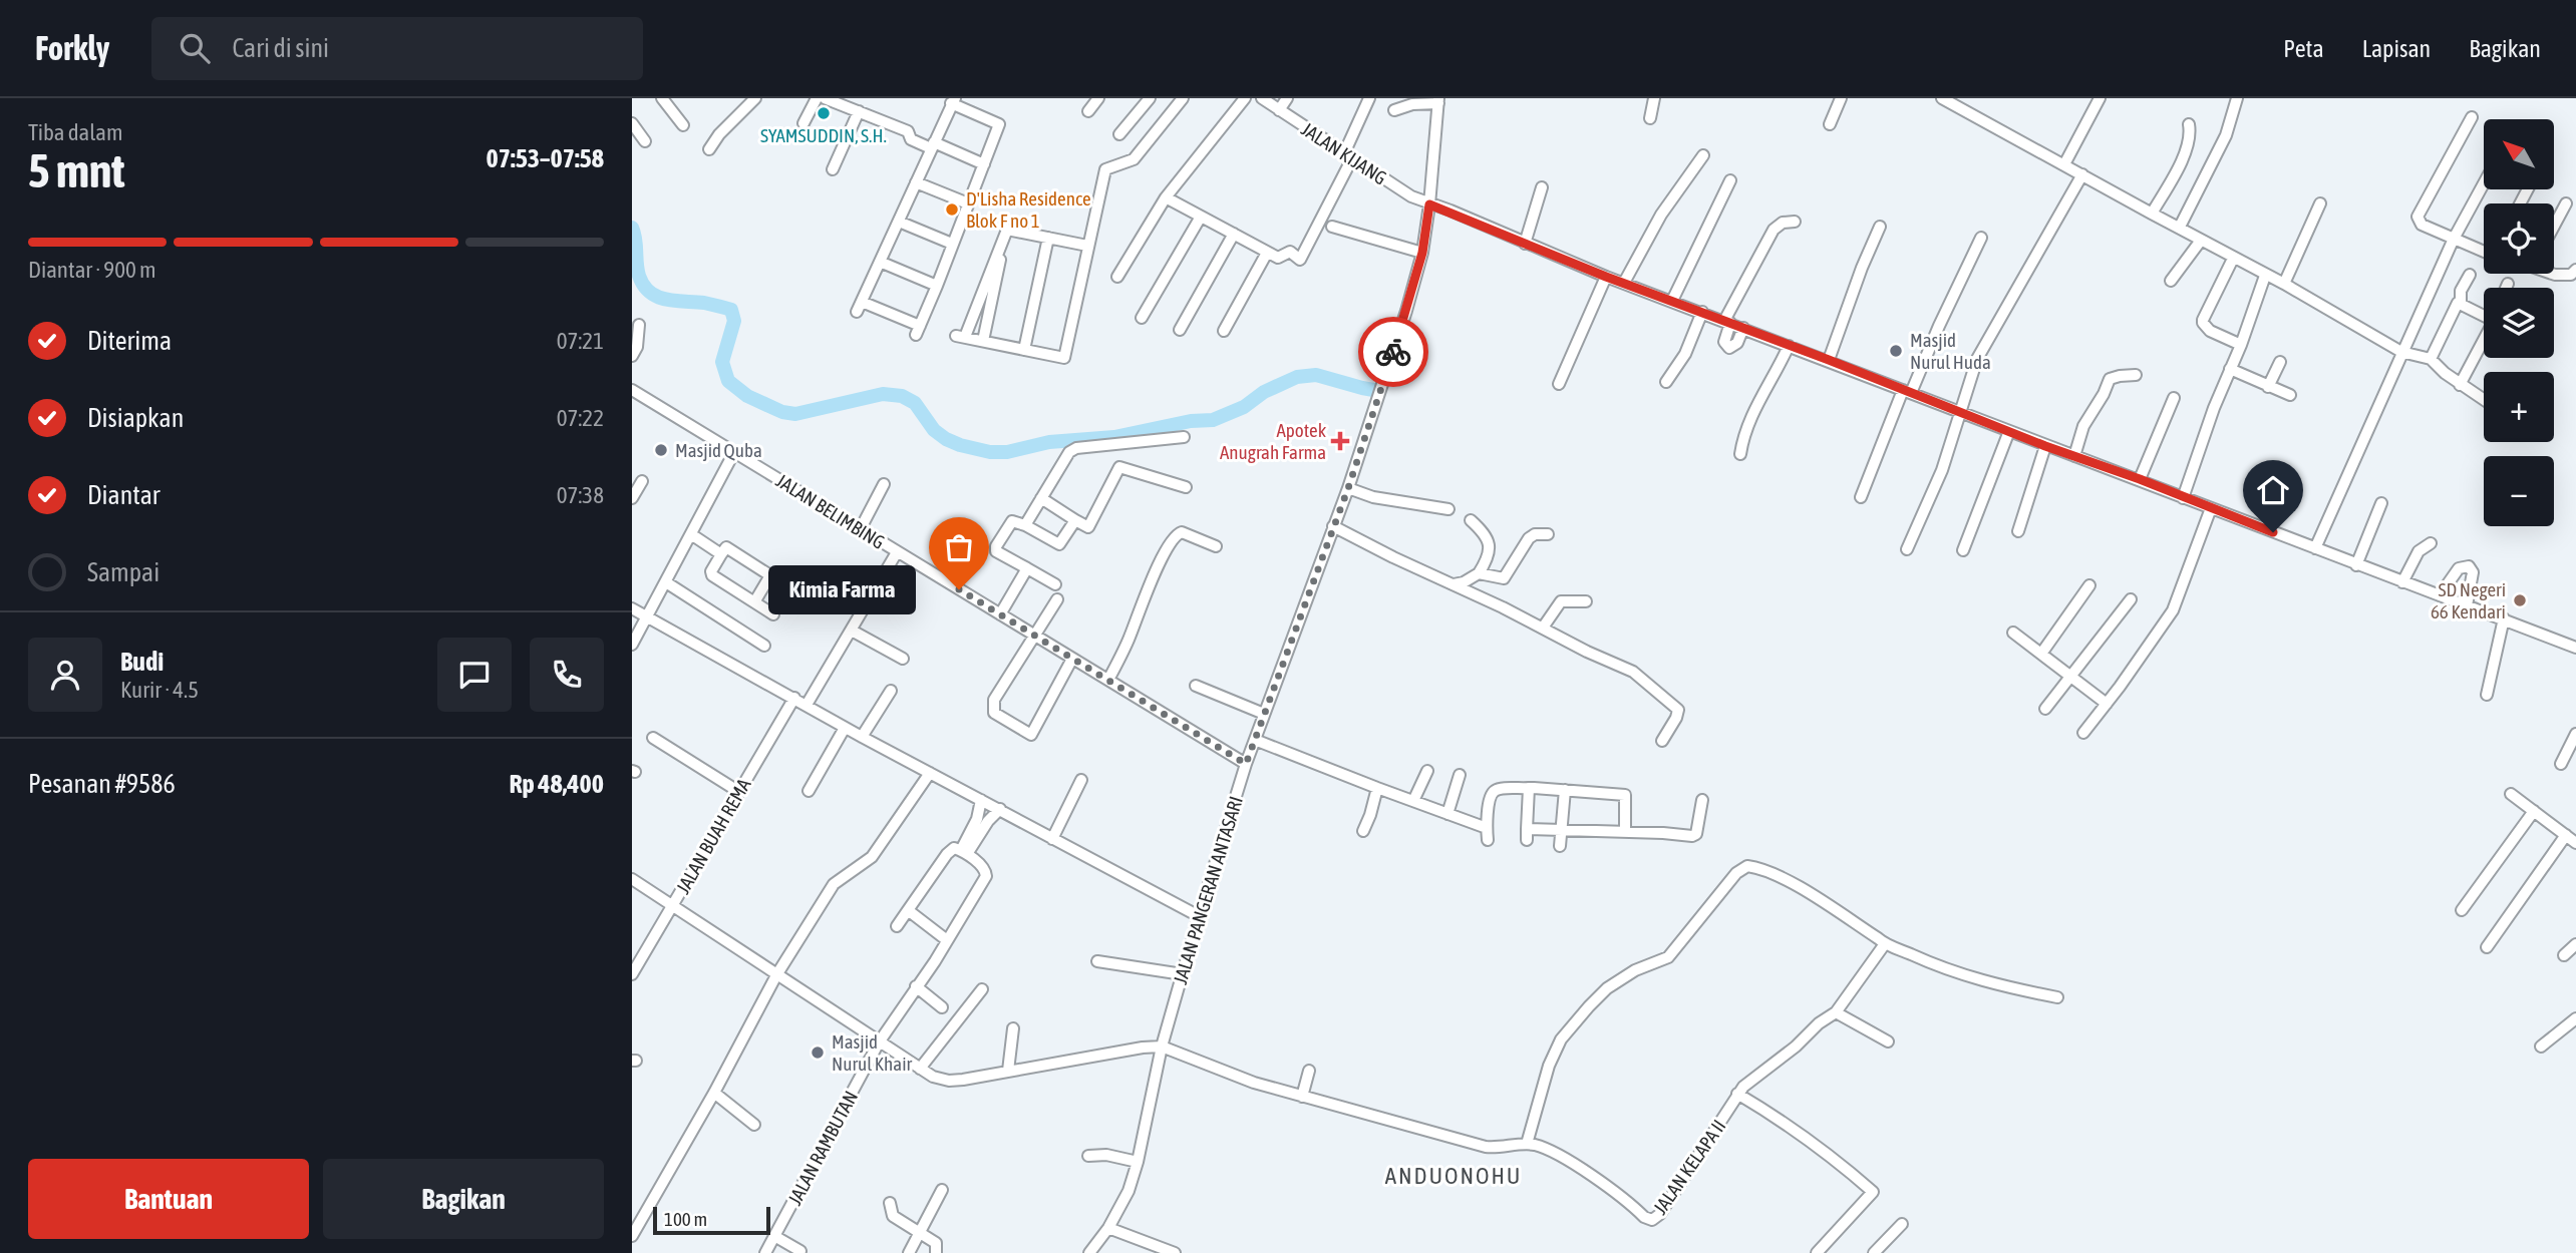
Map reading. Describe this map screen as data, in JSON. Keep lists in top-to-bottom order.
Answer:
{
  "streets": {
    "street": [
      "JALAN KIJANG",
      "JALAN BELIMBING",
      "JALAN BUAH REMA",
      "JALAN PANGERAN ANTASARI",
      "JALAN RAMBUTAN",
      "JALAN KELAPA II"
    ]
  },
  "crossings": [
    ["JALAN KIJANG", "JALAN PANGERAN ANTASARI"],
    ["JALAN BELIMBING", "JALAN PANGERAN ANTASARI"],
    ["JALAN PANGERAN ANTASARI", "JALAN KELAPA II"]
  ],
  "districts": ["ANDUONOHU"],
  "places": {
    "other": [
      "SYAMSUDDIN, S.H.",
      "D'Lisha Residence Blok F no 1",
      "Masjid Nurul Huda",
      "Masjid Quba",
      "Kimia Farma",
      "SD Negeri 66 Kendari",
      "Masjid Nurul Khair"
    ],
    "health": ["Apotek Anugrah Farma"]
  },
  "scale_bar": "100 m",
  "north": "top left",
  "page": {
    "header": "Forkly",
    "search": "Cari di sini",
    "nav": ["Peta", "Lapisan", "Bagikan"],
    "heading": ["5 mnt", "Tiba dalam", "07:53–07:58"],
    "panel": [
      "Budi",
      "Kurir · 4.5",
      "Pesanan #9586",
      "Rp 48,400"
    ],
    "map_buttons": ["+", "−"],
    "bar": "Diantar · 900 m",
    "list": [
      ["Diterima", "07:21"],
      ["Disiapkan", "07:22"],
      ["Diantar", "07:38"],
      "Sampai"
    ],
    "bubble": "Kimia Farma",
    "buttons": ["Bantuan", "Bagikan"],
    "scale": "100 m"
  }
}
